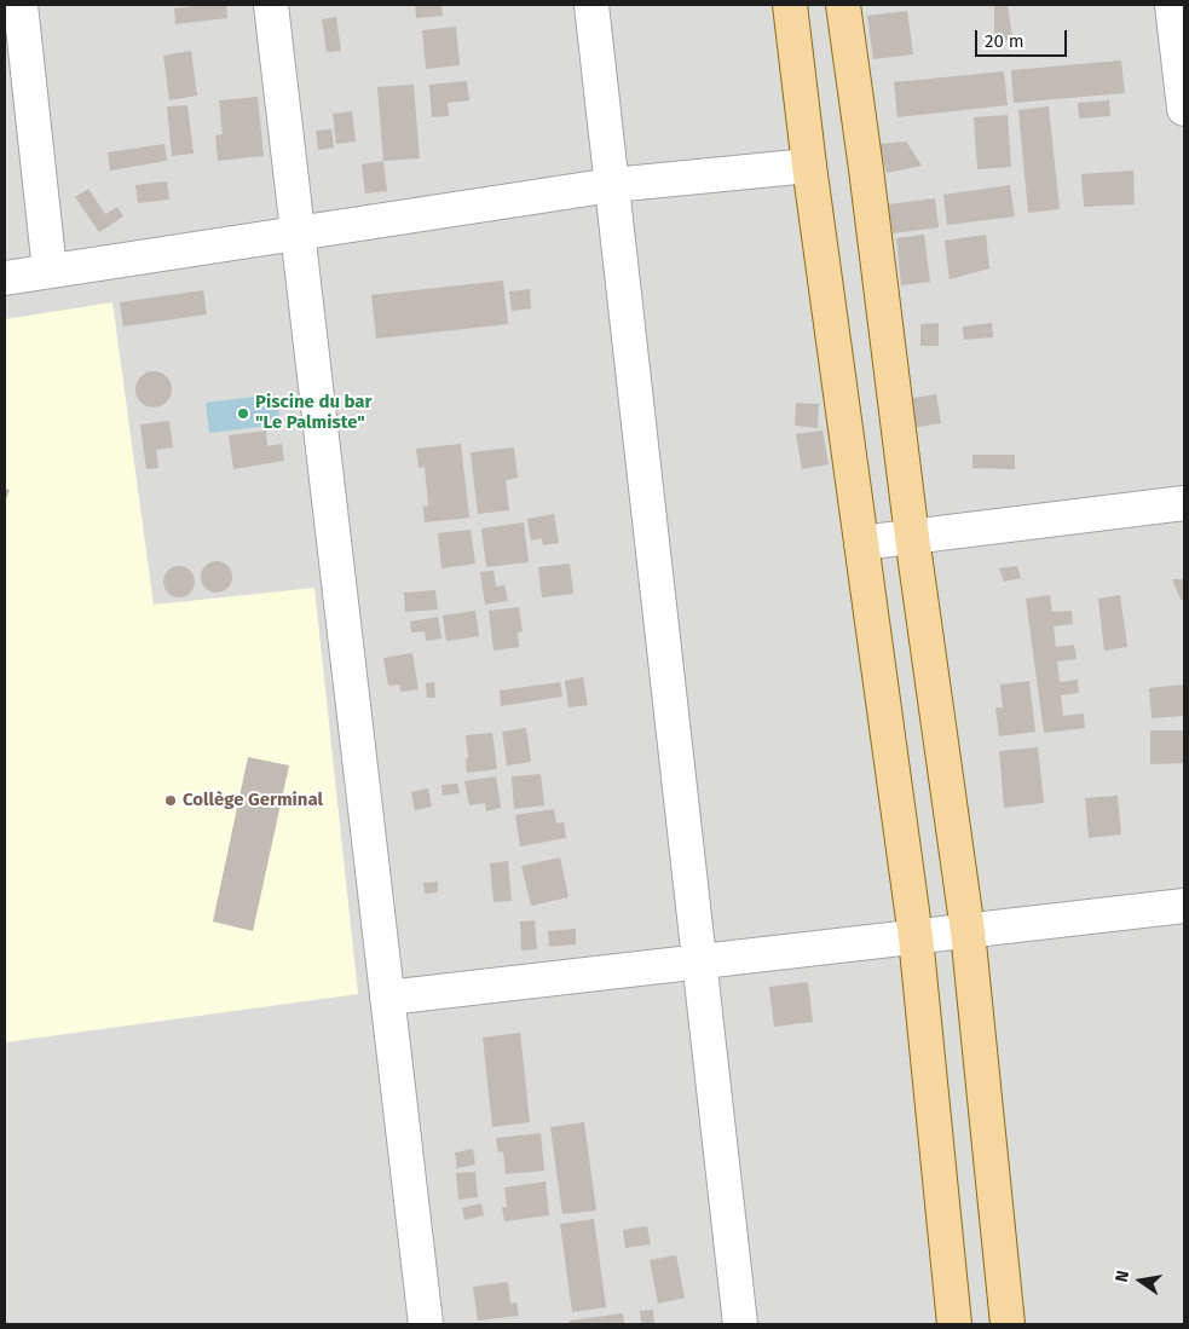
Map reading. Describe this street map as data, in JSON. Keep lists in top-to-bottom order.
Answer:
{
  "places": ["Piscine du bar \"Le Palmiste\"", "Collège Germinal"],
  "scale_bar": "20 m",
  "north": "left"
}
